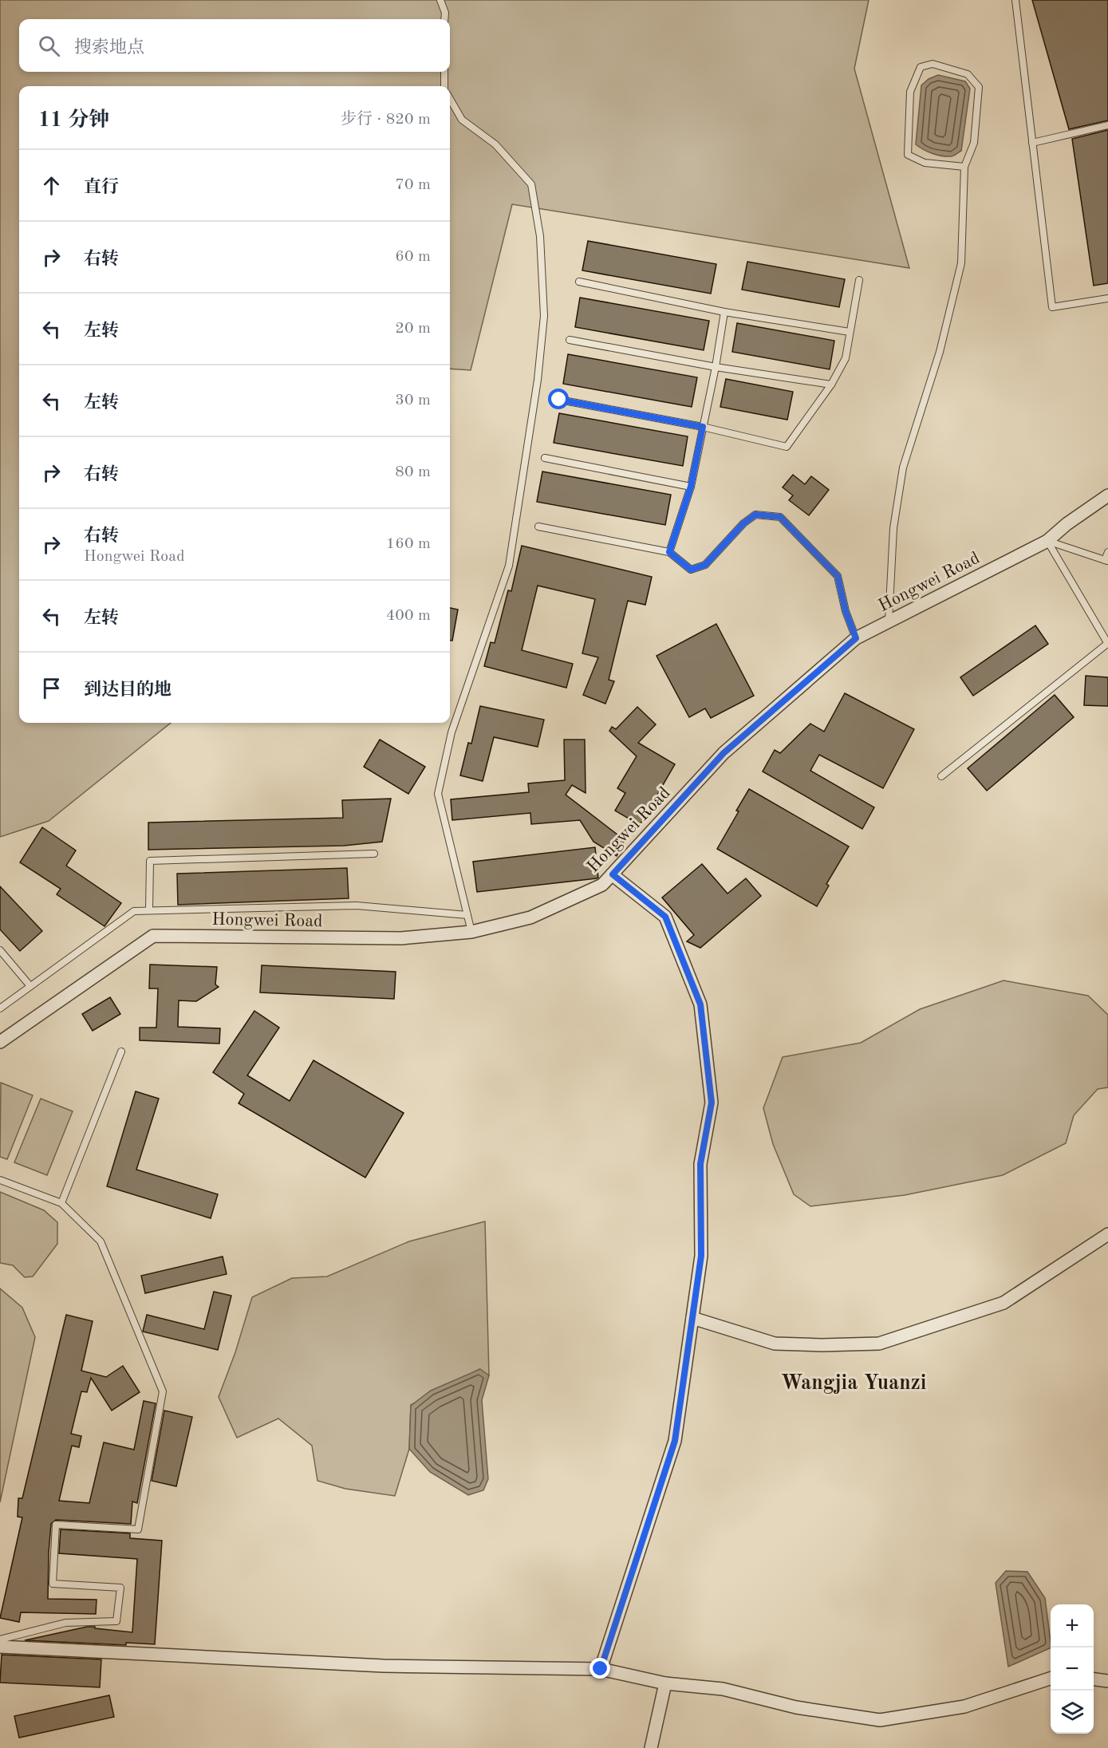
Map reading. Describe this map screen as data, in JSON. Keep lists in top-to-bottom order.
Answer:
{
  "streets": {
    "street": ["Hongwei Road"]
  },
  "districts": ["Wangjia Yuanzi"],
  "page": {
    "search": "搜索地点",
    "heading": ["11 分钟", "步行 · 820 m"],
    "list": [
      ["直行", "70 m"],
      ["右转", "60 m"],
      ["左转", "20 m"],
      ["左转", "30 m"],
      ["右转", "80 m"],
      ["右转", "Hongwei Road", "160 m"],
      ["左转", "400 m"],
      "到达目的地"
    ],
    "map_buttons": ["+", "−"]
  }
}
